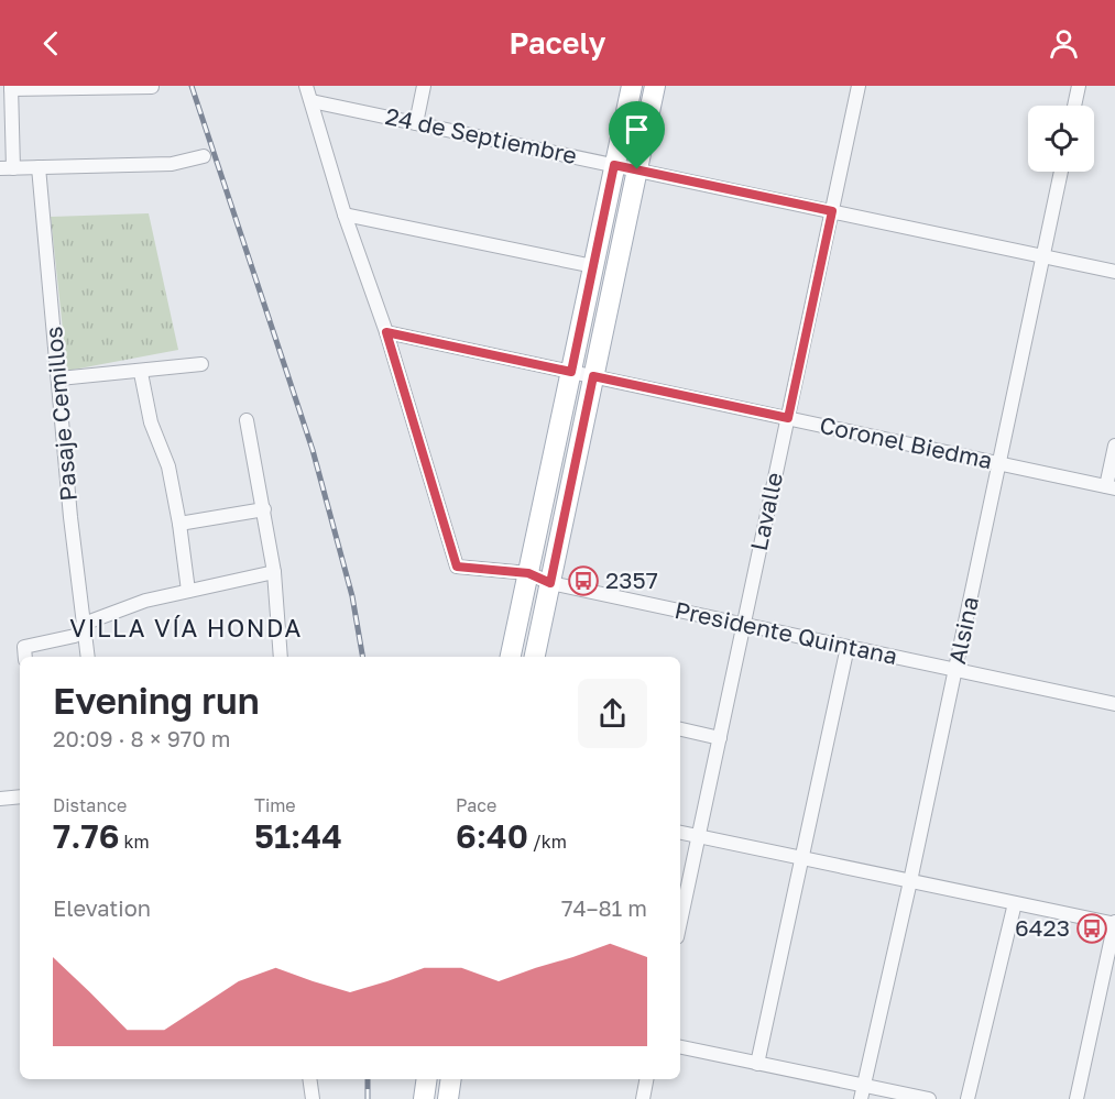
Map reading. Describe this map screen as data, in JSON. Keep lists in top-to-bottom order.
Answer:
{
  "streets": {
    "street": [
      "24 de Septiembre",
      "Pasaje Cemillos",
      "Coronel Biedma",
      "Lavalle",
      "Alsina",
      "Presidente Quintana"
    ]
  },
  "crossings": [
    ["24 de Septiembre", "Lavalle"],
    ["24 de Septiembre", "Alsina"],
    ["Coronel Biedma", "Lavalle"],
    ["Coronel Biedma", "Alsina"],
    ["Coronel Biedma", "Presidente Quintana"],
    ["Lavalle", "Presidente Quintana"],
    ["Alsina", "Presidente Quintana"]
  ],
  "districts": ["VILLA VÍA HONDA"],
  "places": {
    "bus stop": ["2357", "6423"]
  },
  "page": {
    "header": "Pacely",
    "heading": ["Evening run", "20:09 · 8 × 970 m"],
    "stats": [
      ["Distance", "7.76 km"],
      ["Time", "51:44"],
      ["Pace", "6:40 /km"]
    ],
    "chart": ["Elevation", "74–81 m"]
  }
}
